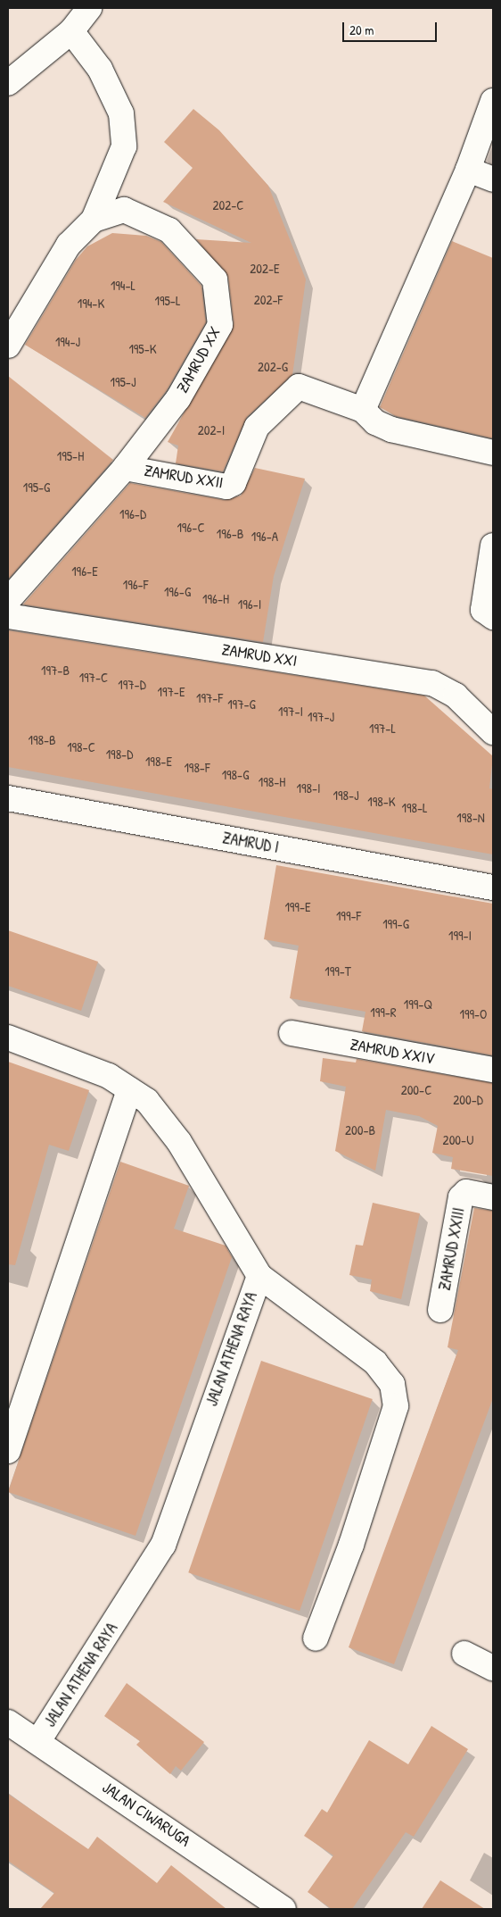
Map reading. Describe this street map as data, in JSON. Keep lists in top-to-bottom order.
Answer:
{
  "streets": {
    "street": [
      "ZAMRUD XX",
      "ZAMRUD XXII",
      "ZAMRUD XXI",
      "ZAMRUD I",
      "ZAMRUD XXIV",
      "ZAMRUD XXIII",
      "JALAN ATHENA RAYA",
      "JALAN CIWARUGA"
    ]
  },
  "crossings": [
    ["ZAMRUD XX", "ZAMRUD XXII"],
    ["JALAN ATHENA RAYA", "JALAN CIWARUGA"]
  ],
  "house_numbers": [
    "202-C",
    "202-E",
    "194-L",
    "202-F",
    "195-L",
    "194-K",
    "194-J",
    "195-K",
    "202-G",
    "195-J",
    "202-I",
    "195-H",
    "195-G",
    "196-D",
    "196-C",
    "196-B",
    "196-A",
    "196-E",
    "196-F",
    "196-G",
    "196-H",
    "196-I",
    "197-B",
    "197-C",
    "197-D",
    "197-E",
    "197-F",
    "197-G",
    "197-I",
    "197-J",
    "197-L",
    "198-B",
    "198-C",
    "198-D",
    "198-E",
    "198-F",
    "198-G",
    "198-H",
    "198-I",
    "198-J",
    "198-K",
    "198-L",
    "198-N",
    "199-E",
    "199-F",
    "199-G",
    "199-I",
    "199-T",
    "199-Q",
    "199-R",
    "199-O",
    "200-C",
    "200-D",
    "200-B",
    "200-U"
  ],
  "scale_bar": "20 m"
}
